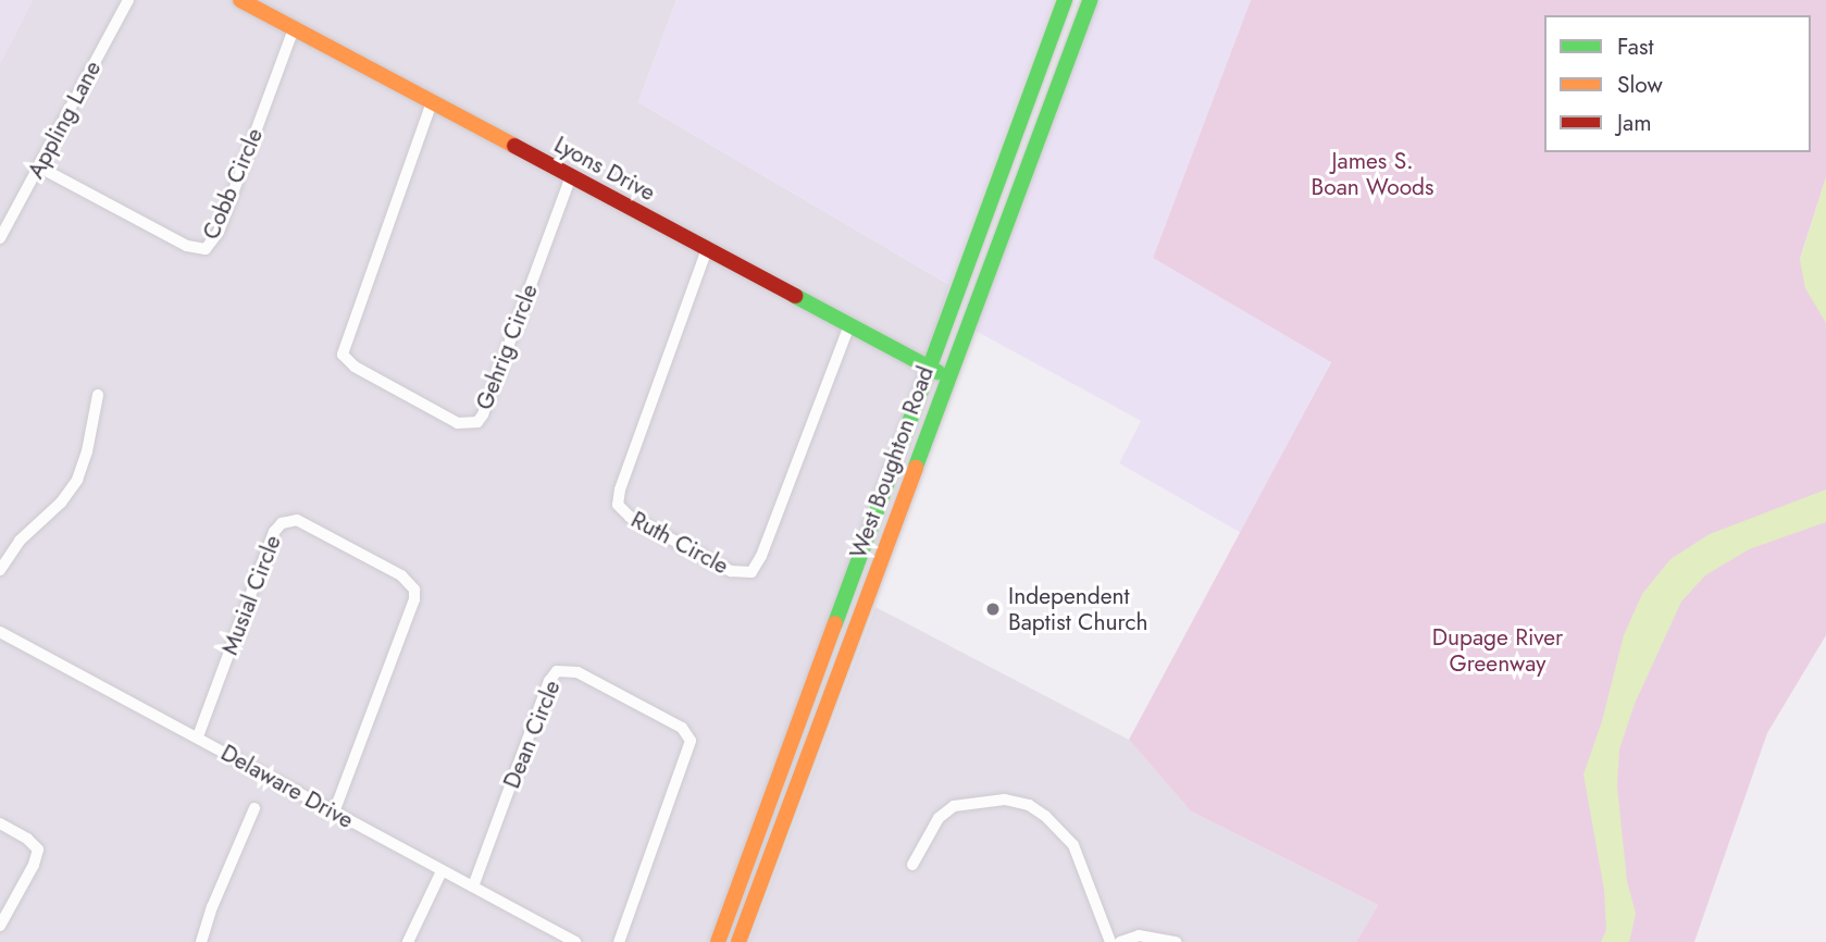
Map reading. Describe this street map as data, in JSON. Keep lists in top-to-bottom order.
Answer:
{
  "streets": {
    "main road": ["Lyons Drive", "West Boughton Road"],
    "street": [
      "Appling Lane",
      "Cobb Circle",
      "Gehrig Circle",
      "Ruth Circle",
      "Musial Circle",
      "Dean Circle",
      "Delaware Drive"
    ]
  },
  "crossings": [
    ["Appling Lane", "Cobb Circle"],
    ["Lyons Drive", "Cobb Circle"],
    ["Lyons Drive", "Gehrig Circle"],
    ["Lyons Drive", "West Boughton Road"],
    ["Lyons Drive", "Ruth Circle"],
    ["Musial Circle", "Delaware Drive"],
    ["Dean Circle", "Delaware Drive"]
  ],
  "parks": ["James S. Boan Woods", "Dupage River Greenway"],
  "places": ["Independent Baptist Church"],
  "legend": ["Fast", "Slow", "Jam"]
}
